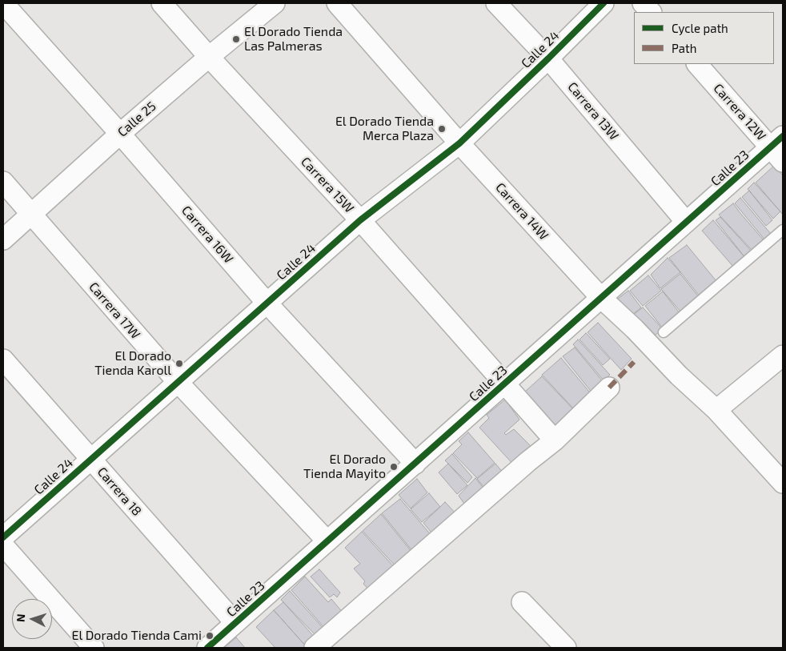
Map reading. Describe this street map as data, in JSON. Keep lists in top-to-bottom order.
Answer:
{
  "streets": {
    "street": [
      "Calle 24",
      "Carrera 13W",
      "Carrera 12W",
      "Calle 25",
      "Calle 23",
      "Carrera 15W",
      "Carrera 14W",
      "Carrera 16W",
      "Carrera 17W",
      "Carrera 18"
    ]
  },
  "crossings": [
    ["Calle 24", "Carrera 13W"],
    ["Calle 24", "Carrera 15W"],
    ["Calle 24", "Carrera 14W"],
    ["Calle 24", "Carrera 16W"],
    ["Calle 24", "Carrera 17W"],
    ["Calle 24", "Carrera 18"],
    ["Carrera 13W", "Calle 23"],
    ["Carrera 12W", "Calle 23"],
    ["Calle 25", "Carrera 15W"],
    ["Calle 25", "Carrera 16W"],
    ["Calle 25", "Carrera 17W"],
    ["Calle 23", "Carrera 15W"],
    ["Calle 23", "Carrera 14W"],
    ["Calle 23", "Carrera 16W"],
    ["Calle 23", "Carrera 17W"],
    ["Calle 23", "Carrera 18"]
  ],
  "places": [
    "El Dorado Tienda Las Palmeras",
    "El Dorado Tienda Merca Plaza",
    "El Dorado Tienda Karoll",
    "El Dorado Tienda Mayito",
    "El Dorado Tienda Cami"
  ],
  "legend": ["Cycle path", "Path"],
  "north": "left"
}
